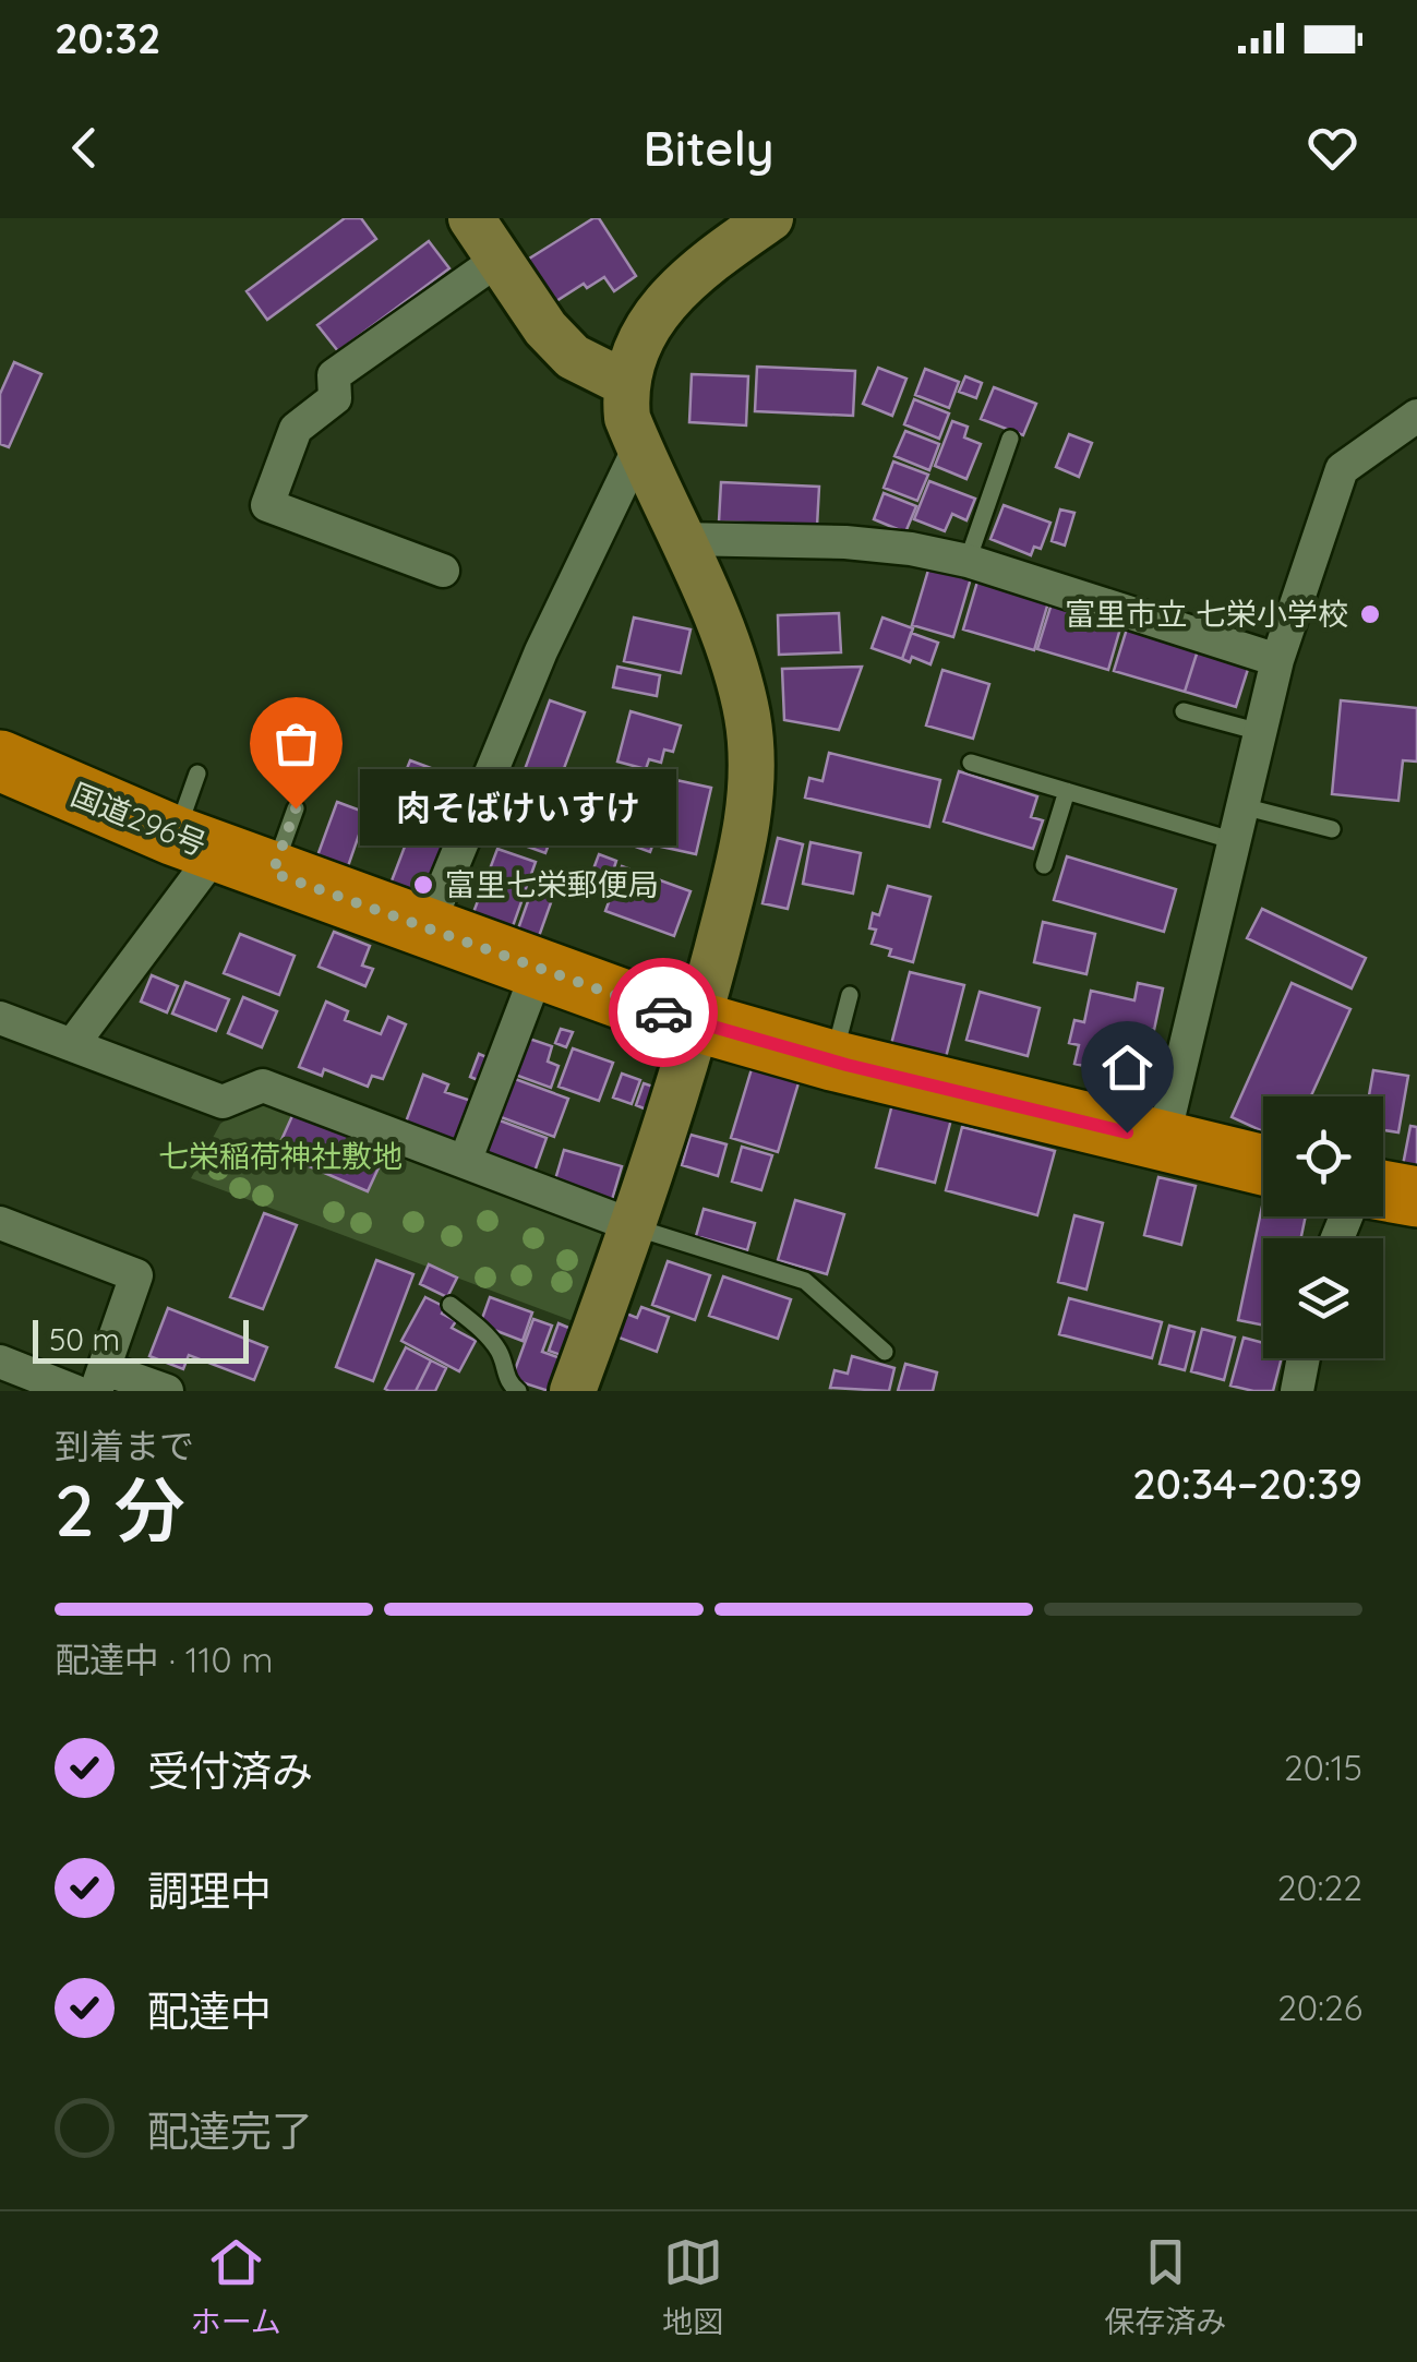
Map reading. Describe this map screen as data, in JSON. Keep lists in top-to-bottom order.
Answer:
{
  "streets": {
    "highway": ["国道296号"]
  },
  "parks": ["七栄稲荷神社敷地"],
  "places": ["富里市立 七栄小学校", "肉そばけいすけ", "富里七栄郵便局"],
  "scale_bar": "50 m",
  "page": {
    "status": "20:32",
    "header": "Bitely",
    "bubble": "肉そばけいすけ",
    "scale": "50 m",
    "heading": ["2 分", "到着まで", "20:34–20:39"],
    "bar": "配達中 · 110 m",
    "list": [
      ["受付済み", "20:15"],
      ["調理中", "20:22"],
      ["配達中", "20:26"],
      "配達完了"
    ],
    "tabs": ["ホーム", "地図", "保存済み"]
  }
}
